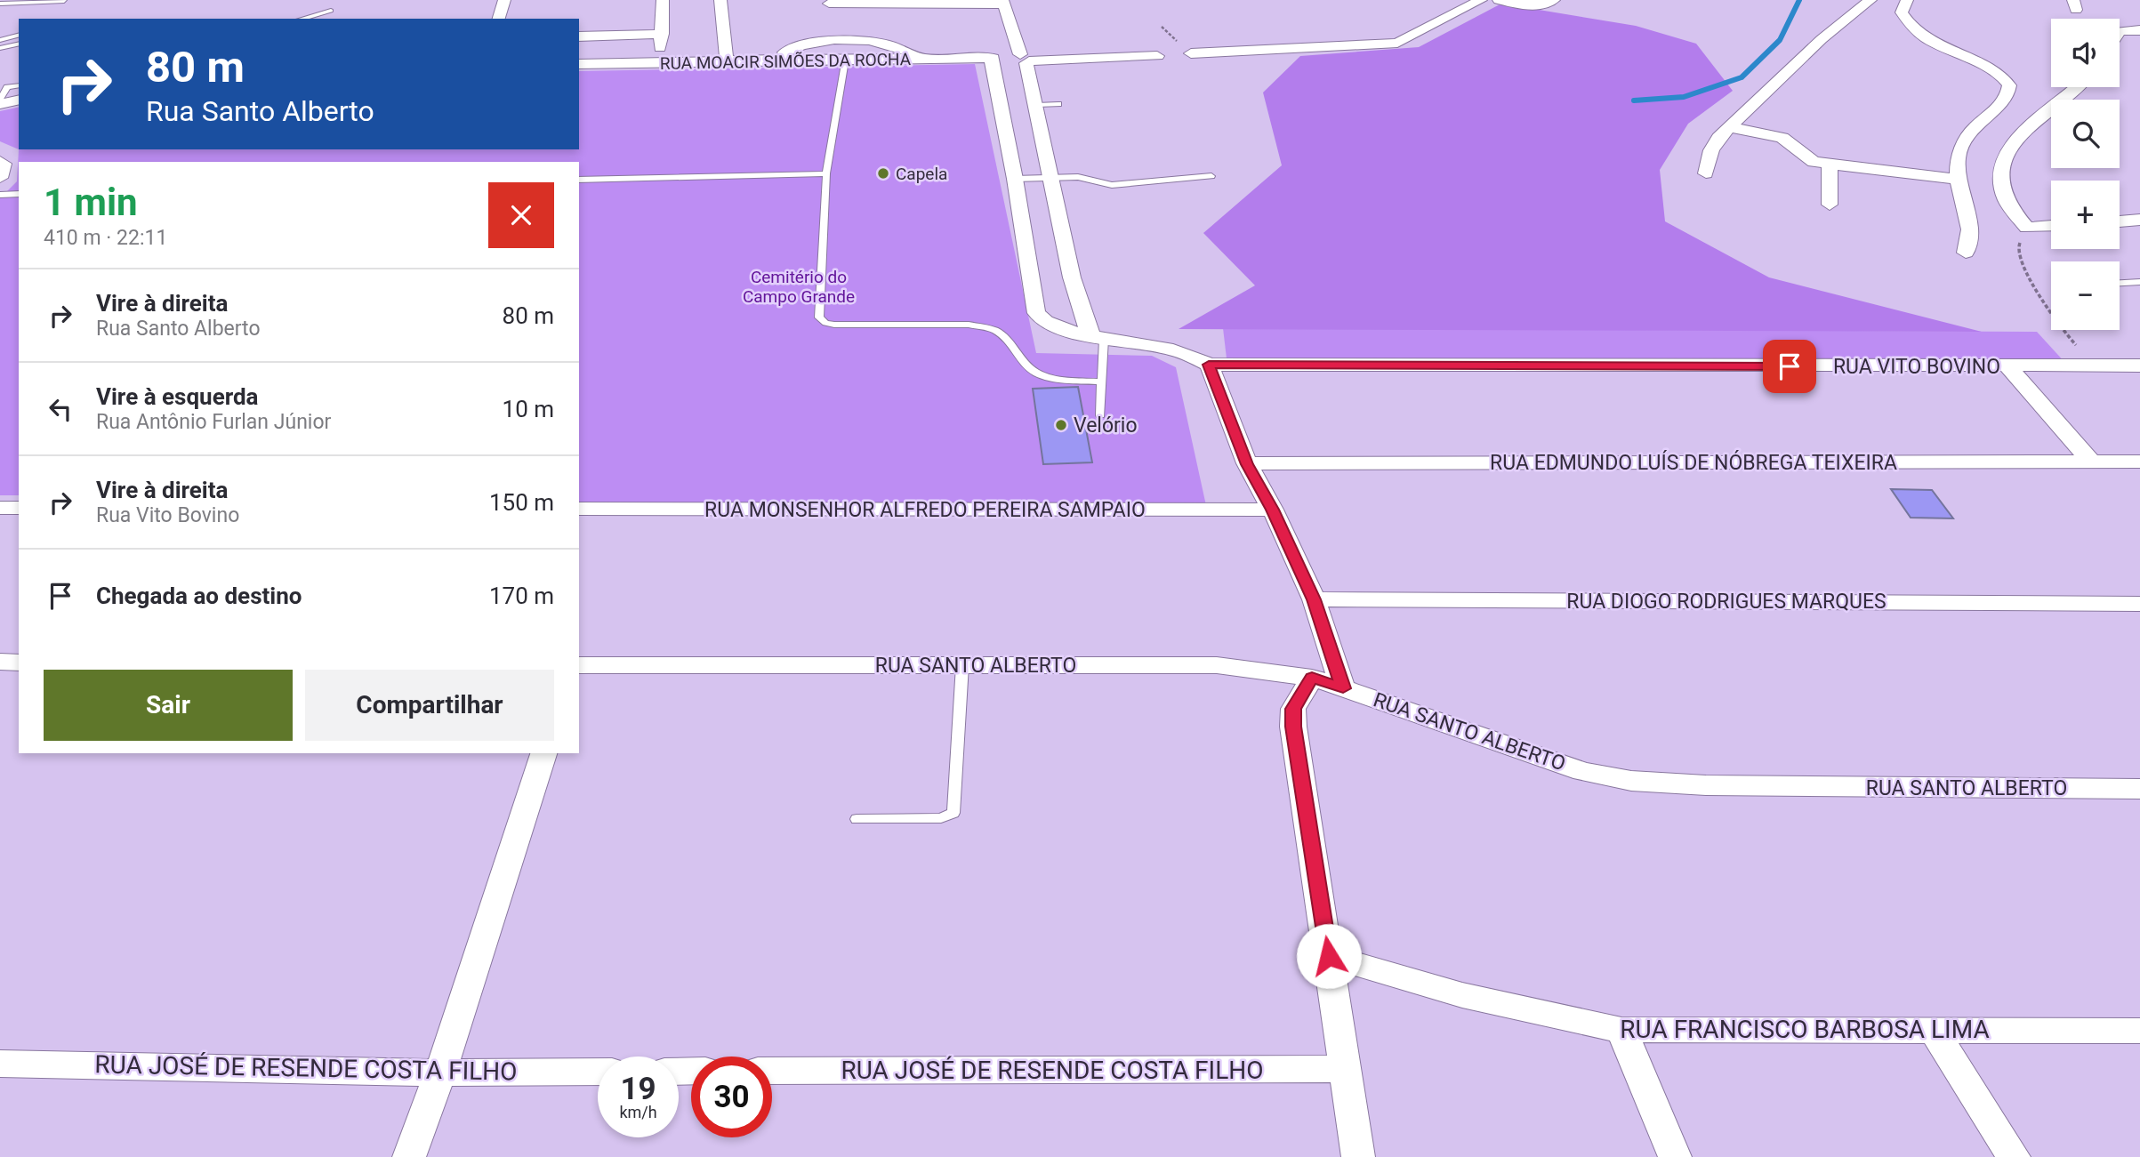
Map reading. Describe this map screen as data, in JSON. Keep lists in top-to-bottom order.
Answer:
{
  "streets": {
    "street": [
      "RUA MOACIR SIMÕES DA ROCHA",
      "RUA VITO BOVINO",
      "RUA EDMUNDO LUÍS DE NÓBREGA TEIXEIRA",
      "RUA MONSENHOR ALFREDO PEREIRA SAMPAIO",
      "RUA DIOGO RODRIGUES MARQUES",
      "RUA SANTO ALBERTO",
      "RUA FRANCISCO BARBOSA LIMA",
      "RUA JOSÉ DE RESENDE COSTA FILHO"
    ]
  },
  "parks": ["Cemitério do Campo Grande"],
  "places": ["Capela", "Velório"],
  "page": {
    "map_buttons": ["+", "−"],
    "turn": ["80 m", "Rua Santo Alberto"],
    "heading": ["1 min", "410 m · 22:11"],
    "list": [
      {
        "name": "Vire à direita",
        "note": "Rua Santo Alberto",
        "value": "80 m"
      },
      {
        "name": "Vire à esquerda",
        "note": "Rua Antônio Furlan Júnior",
        "value": "10 m"
      },
      {
        "name": "Vire à direita",
        "note": "Rua Vito Bovino",
        "value": "150 m"
      },
      {
        "name": "Chegada ao destino",
        "value": "170 m"
      }
    ],
    "buttons": ["Sair", "Compartilhar"],
    "speed": "19 km/h",
    "limit": "30"
  }
}
